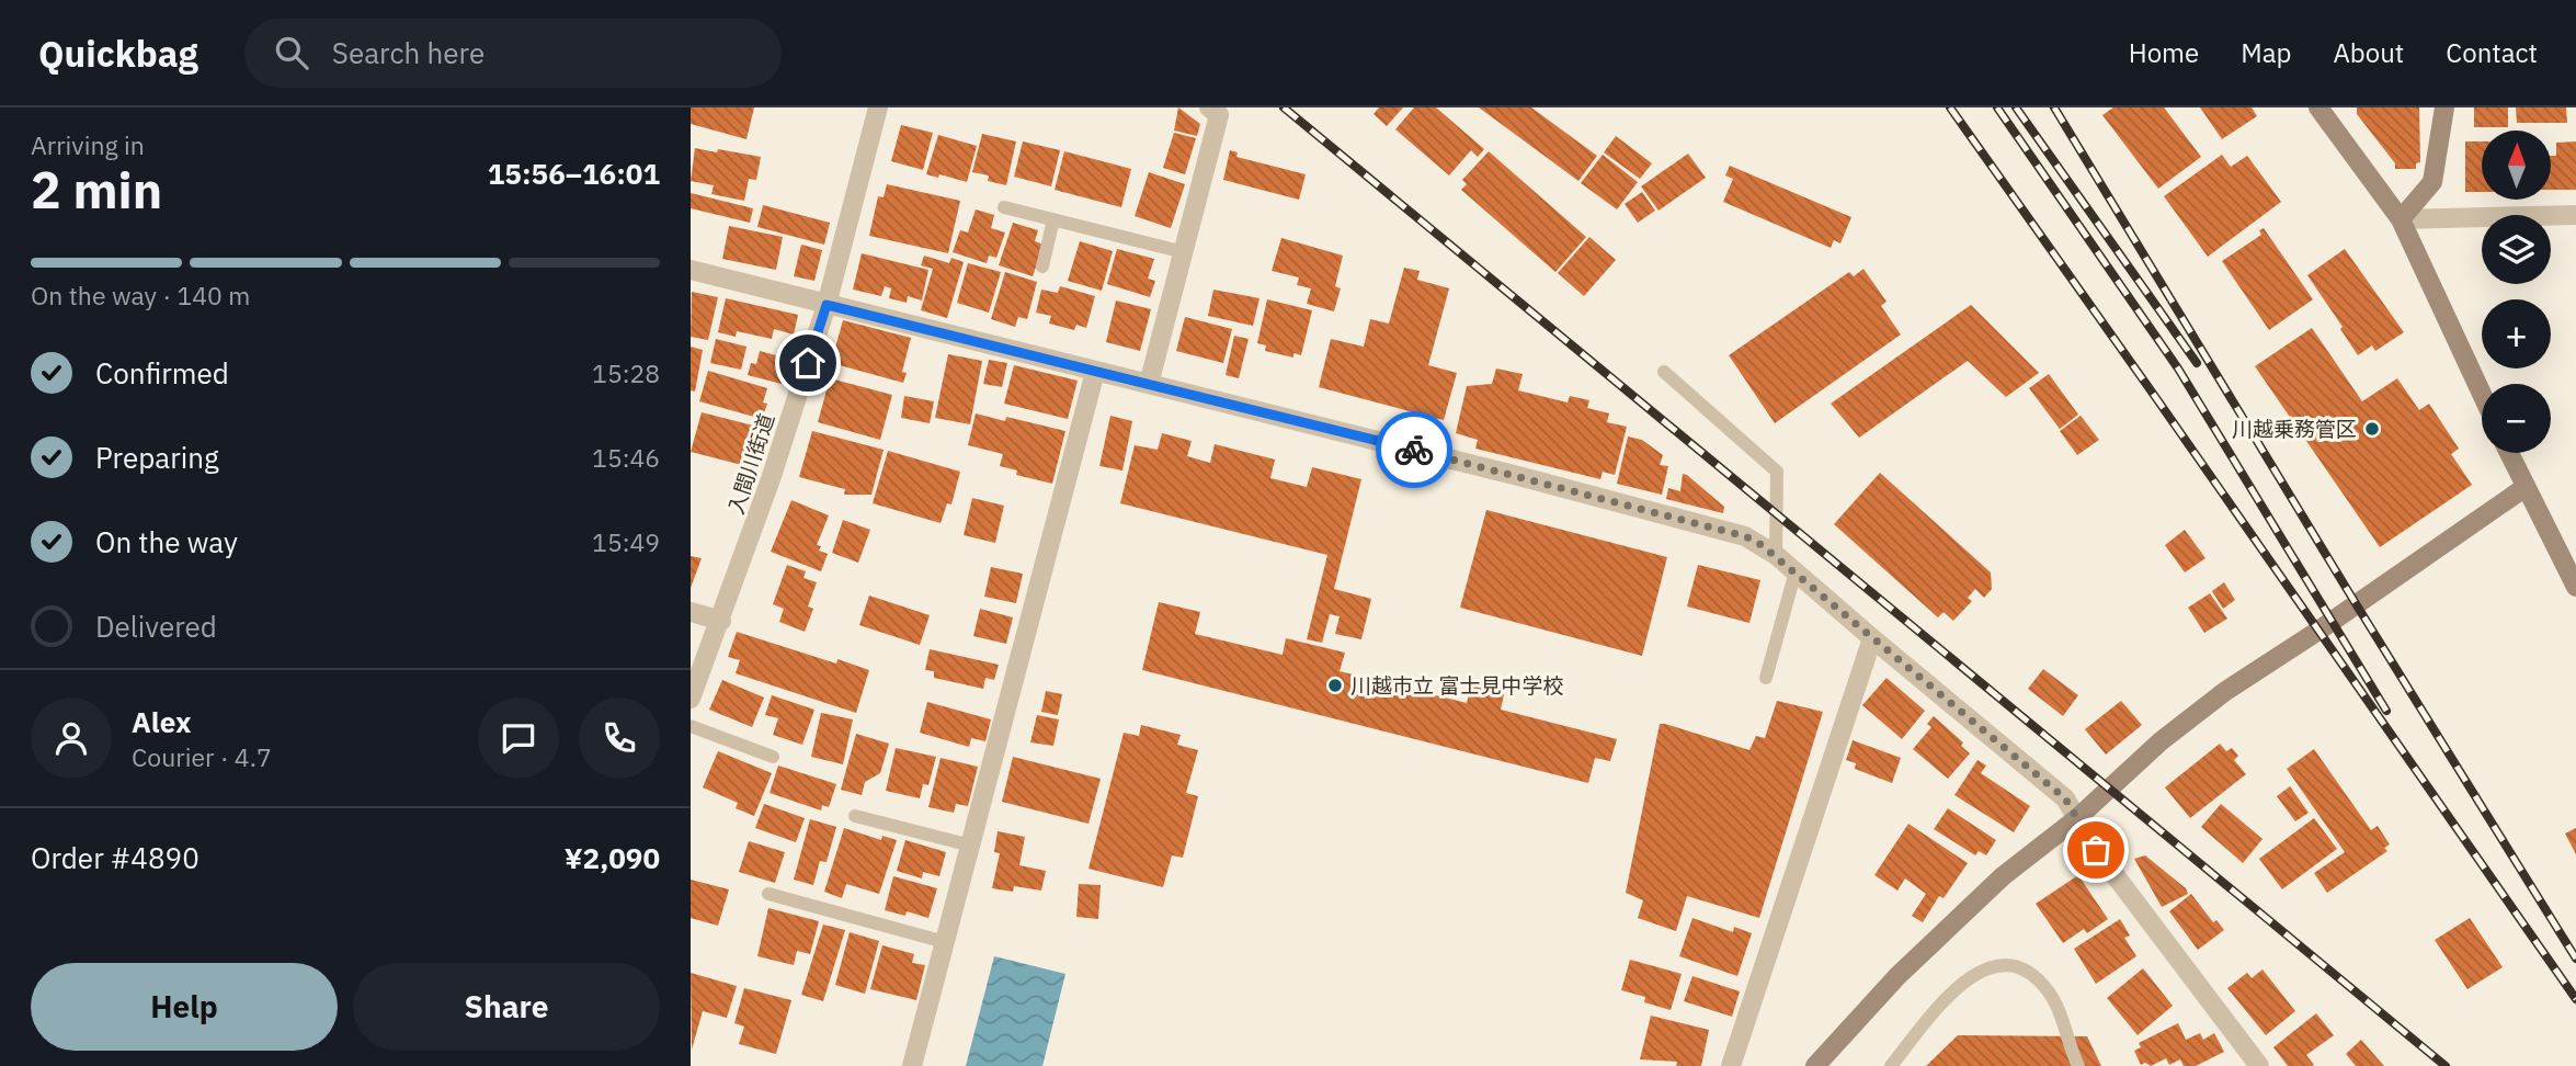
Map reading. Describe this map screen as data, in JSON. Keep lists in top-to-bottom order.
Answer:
{
  "streets": {
    "street": ["入間川街道"]
  },
  "places": ["川越乗務管区", "川越市立 富士見中学校"],
  "north": "top",
  "page": {
    "header": "Quickbag",
    "search": "Search here",
    "nav": [
      "Home",
      "Map",
      "About",
      "Contact"
    ],
    "heading": ["2 min", "Arriving in", "15:56–16:01"],
    "panel": [
      "Alex",
      "Courier · 4.7",
      "Order #4890",
      "¥2,090"
    ],
    "map_buttons": ["+", "−"],
    "bar": "On the way · 140 m",
    "list": [
      ["Confirmed", "15:28"],
      ["Preparing", "15:46"],
      ["On the way", "15:49"],
      "Delivered"
    ],
    "buttons": ["Help", "Share"]
  }
}
